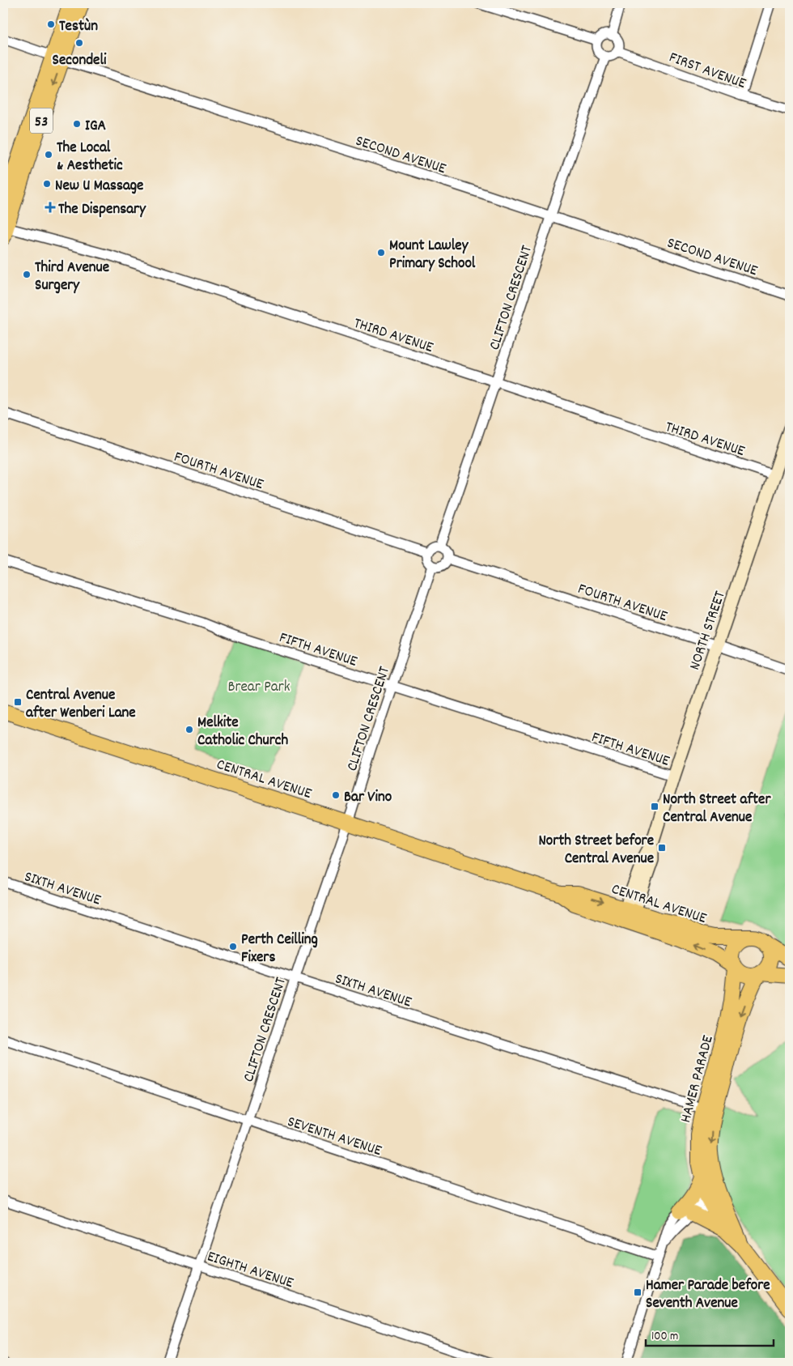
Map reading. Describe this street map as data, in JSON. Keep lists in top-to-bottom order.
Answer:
{
  "streets": {
    "main road": [
      "53",
      "NORTH STREET",
      "CENTRAL AVENUE",
      "HAMER PARADE"
    ],
    "street": [
      "FIRST AVENUE",
      "SECOND AVENUE",
      "CLIFTON CRESCENT",
      "THIRD AVENUE",
      "FOURTH AVENUE",
      "FIFTH AVENUE",
      "SIXTH AVENUE",
      "SEVENTH AVENUE",
      "EIGHTH AVENUE"
    ]
  },
  "crossings": [
    ["FIRST AVENUE", "CLIFTON CRESCENT"],
    ["53", "SECOND AVENUE"],
    ["53", "THIRD AVENUE"],
    ["SECOND AVENUE", "CLIFTON CRESCENT"],
    ["CLIFTON CRESCENT", "THIRD AVENUE"],
    ["CLIFTON CRESCENT", "FOURTH AVENUE"],
    ["CLIFTON CRESCENT", "FIFTH AVENUE"],
    ["CLIFTON CRESCENT", "CENTRAL AVENUE"],
    ["CLIFTON CRESCENT", "SIXTH AVENUE"],
    ["CLIFTON CRESCENT", "SEVENTH AVENUE"],
    ["CLIFTON CRESCENT", "EIGHTH AVENUE"],
    ["THIRD AVENUE", "NORTH STREET"],
    ["FOURTH AVENUE", "NORTH STREET"],
    ["NORTH STREET", "FIFTH AVENUE"],
    ["NORTH STREET", "CENTRAL AVENUE"],
    ["CENTRAL AVENUE", "HAMER PARADE"],
    ["SIXTH AVENUE", "HAMER PARADE"]
  ],
  "parks": ["Brear Park"],
  "places": {
    "other": [
      "Testùn",
      "Secondeli",
      "IGA",
      "The Local & Aesthetic",
      "New U Massage",
      "Mount Lawley Primary School",
      "Third Avenue Surgery",
      "Melkite Catholic Church",
      "Bar Vino",
      "Perth Ceilling Fixers"
    ],
    "health": ["The Dispensary"],
    "transit": [
      "Central Avenue after Wenberi Lane",
      "North Street after Central Avenue",
      "North Street before Central Avenue",
      "Hamer Parade before Seventh Avenue"
    ]
  },
  "scale_bar": "100 m"
}
